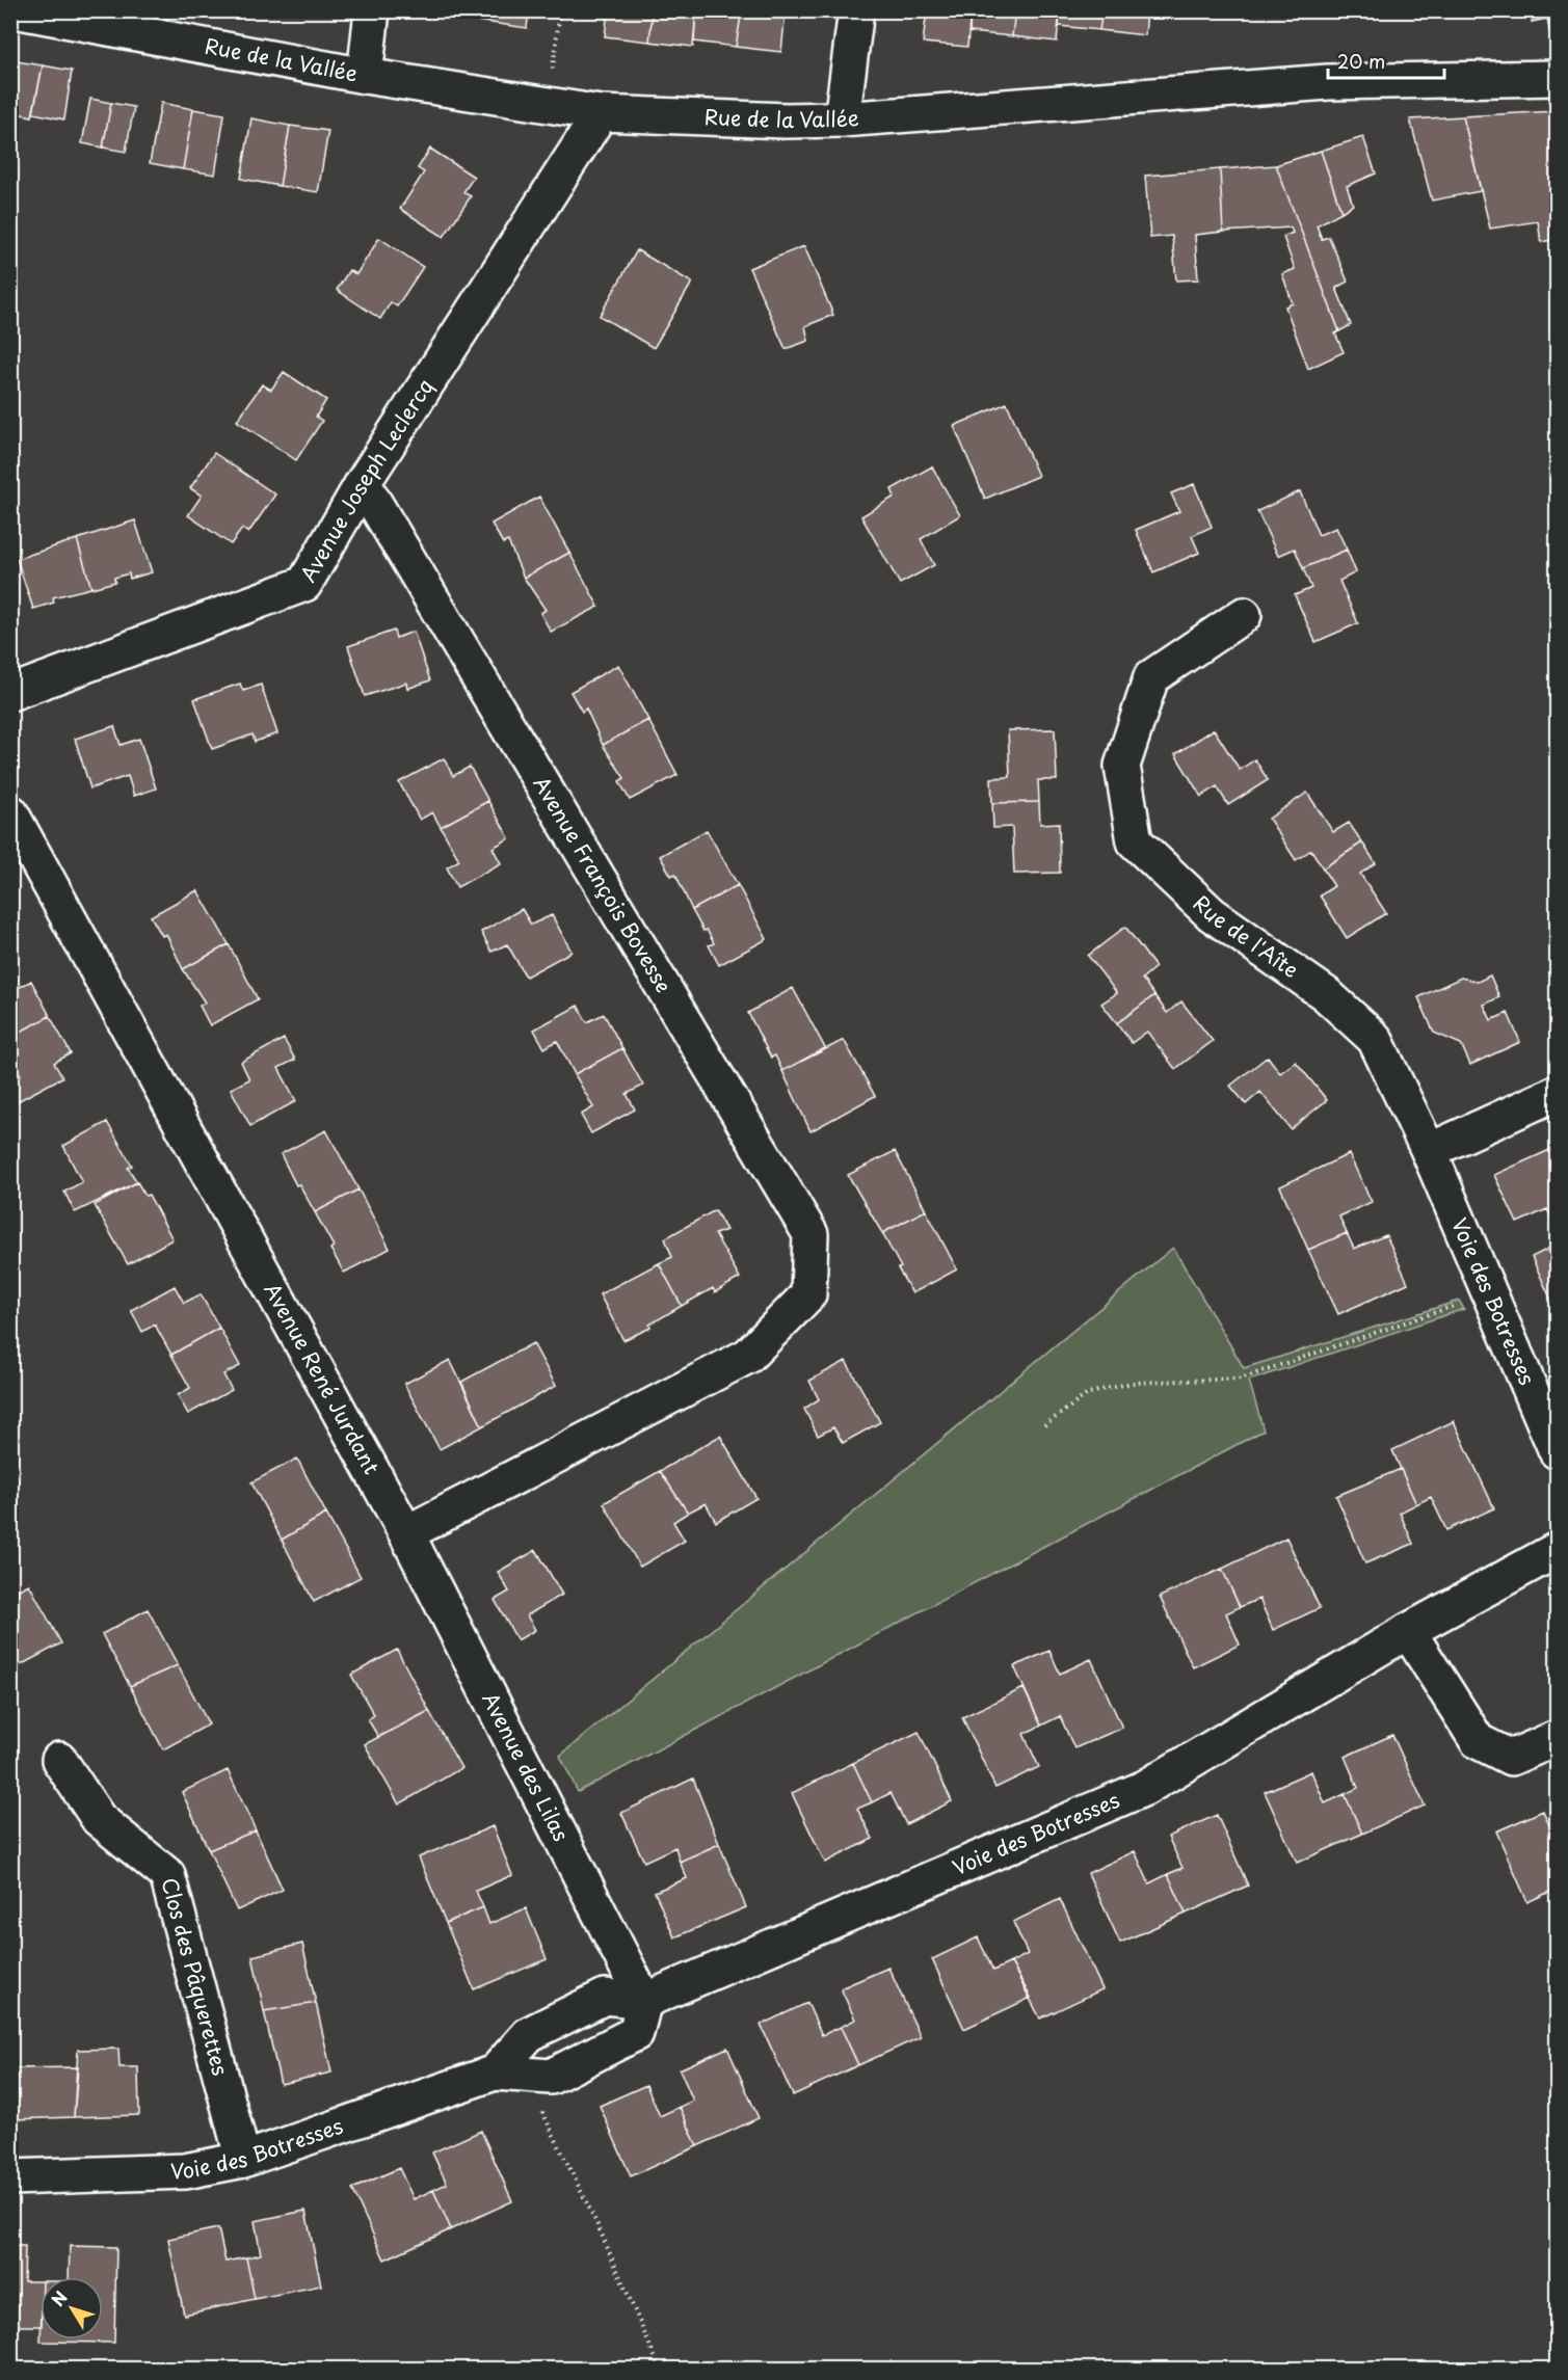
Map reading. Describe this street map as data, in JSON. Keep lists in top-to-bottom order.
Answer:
{
  "streets": {
    "street": [
      "Rue de la Vallée",
      "Avenue Joseph Leclercq",
      "Avenue François Bovesse",
      "Rue de l'Aîte",
      "Voie des Botresses",
      "Avenue René Jurdant",
      "Avenue des Lilas",
      "Clos des Pâquerettes"
    ]
  },
  "crossings": [
    ["Rue de la Vallée", "Avenue Joseph Leclercq"],
    ["Avenue Joseph Leclercq", "Avenue François Bovesse"],
    ["Avenue François Bovesse", "Avenue René Jurdant"],
    ["Avenue François Bovesse", "Avenue des Lilas"],
    ["Rue de l'Aîte", "Voie des Botresses"],
    ["Voie des Botresses", "Avenue des Lilas"],
    ["Voie des Botresses", "Clos des Pâquerettes"],
    ["Avenue René Jurdant", "Avenue des Lilas"]
  ],
  "scale_bar": "20 m",
  "north": "top left"
}
